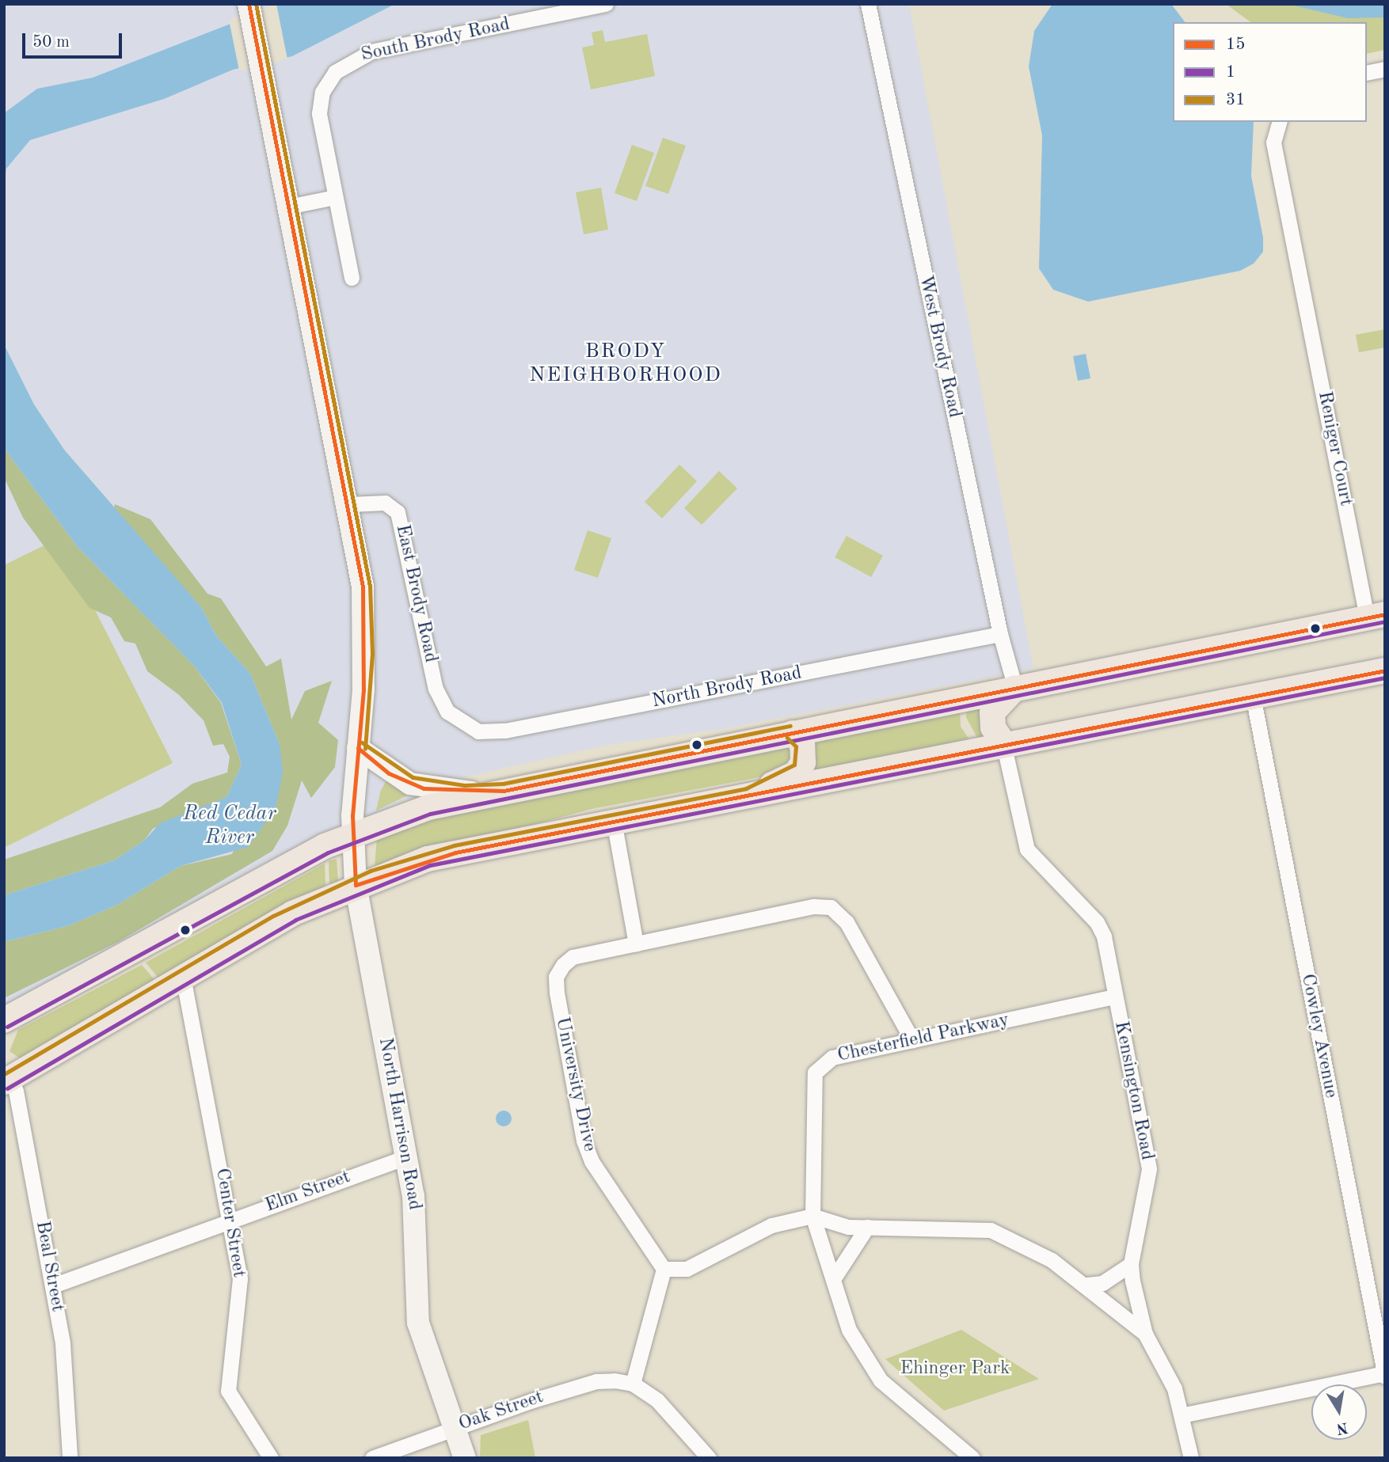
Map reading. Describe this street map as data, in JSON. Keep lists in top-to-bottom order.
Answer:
{
  "streets": {
    "street": [
      "South Brody Road",
      "West Brody Road",
      "Reniger Court",
      "East Brody Road",
      "North Brody Road",
      "Cowley Avenue",
      "Chesterfield Parkway",
      "University Drive",
      "Kensington Road",
      "North Harrison Road",
      "Elm Street",
      "Center Street",
      "Beal Street",
      "Oak Street"
    ]
  },
  "crossings": [
    ["West Brody Road", "North Brody Road"],
    ["East Brody Road", "North Brody Road"],
    ["East Brody Road", "North Harrison Road"],
    ["Chesterfield Parkway", "University Drive"],
    ["Chesterfield Parkway", "Kensington Road"],
    ["North Harrison Road", "Elm Street"],
    ["North Harrison Road", "Oak Street"],
    ["Elm Street", "Center Street"],
    ["Elm Street", "Beal Street"]
  ],
  "districts": ["BRODY NEIGHBORHOOD"],
  "water": ["Red Cedar River"],
  "parks": ["Ehinger Park"],
  "lines": ["transit line 15", "transit line 31", "transit line 1"],
  "legend": ["15", "1", "31"],
  "scale_bar": "50 m",
  "north": "bottom"
}
